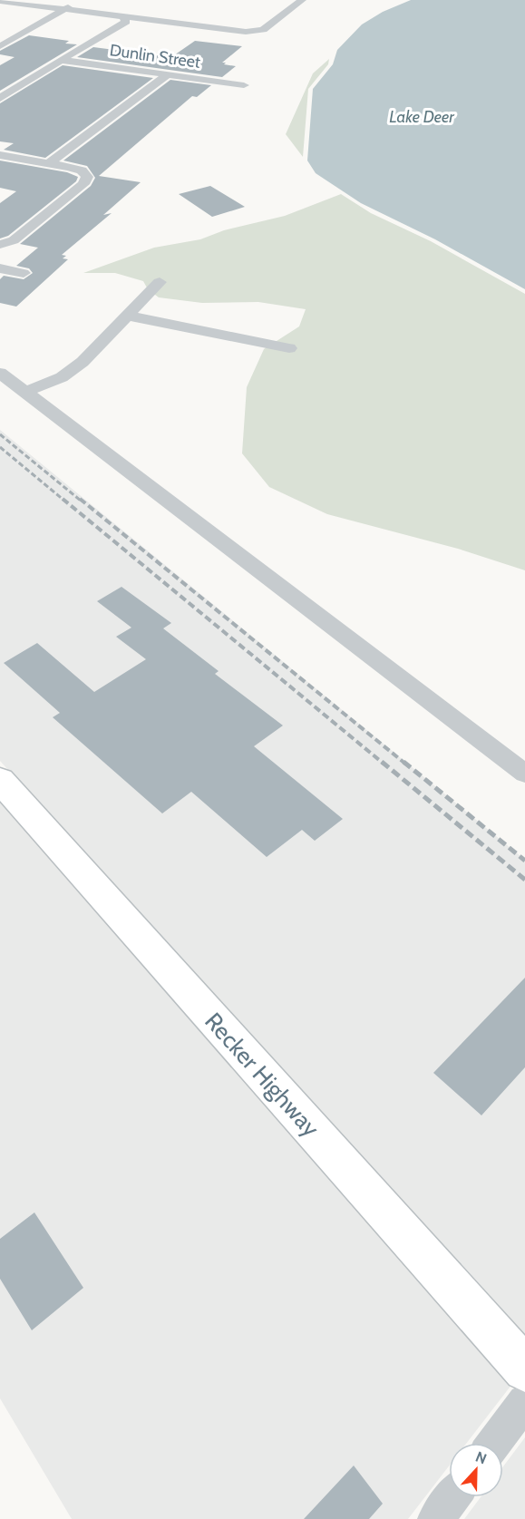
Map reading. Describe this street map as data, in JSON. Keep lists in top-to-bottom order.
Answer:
{
  "streets": {
    "main road": ["Recker Highway"],
    "street": ["Dunlin Street"]
  },
  "water": ["Lake Deer"],
  "north": "top"
}
